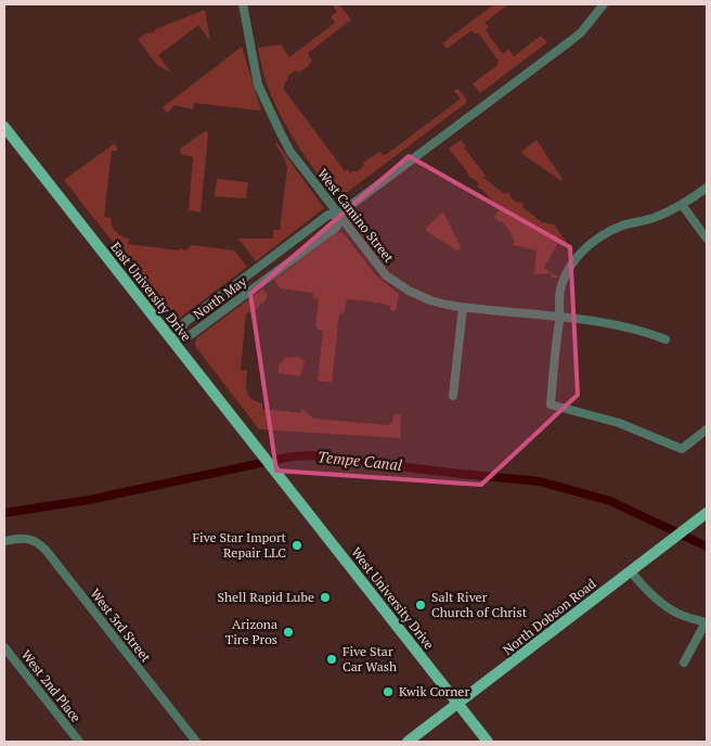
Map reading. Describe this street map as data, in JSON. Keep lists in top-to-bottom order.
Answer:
{
  "streets": {
    "main road": ["East University Drive", "West University Drive", "North Dobson Road"],
    "street": [
      "West Camino Street",
      "North May",
      "West 3rd Street",
      "West 2nd Place"
    ]
  },
  "crossings": [
    ["West Camino Street", "North May"],
    ["East University Drive", "North May"],
    ["East University Drive", "West University Drive"],
    ["West University Drive", "North Dobson Road"]
  ],
  "water": ["Tempe Canal"],
  "places": [
    "Five Star Import Repair LLC",
    "Shell Rapid Lube",
    "Salt River Church of Christ",
    "Arizona Tire Pros",
    "Five Star Car Wash",
    "Kwik Corner"
  ]
}
